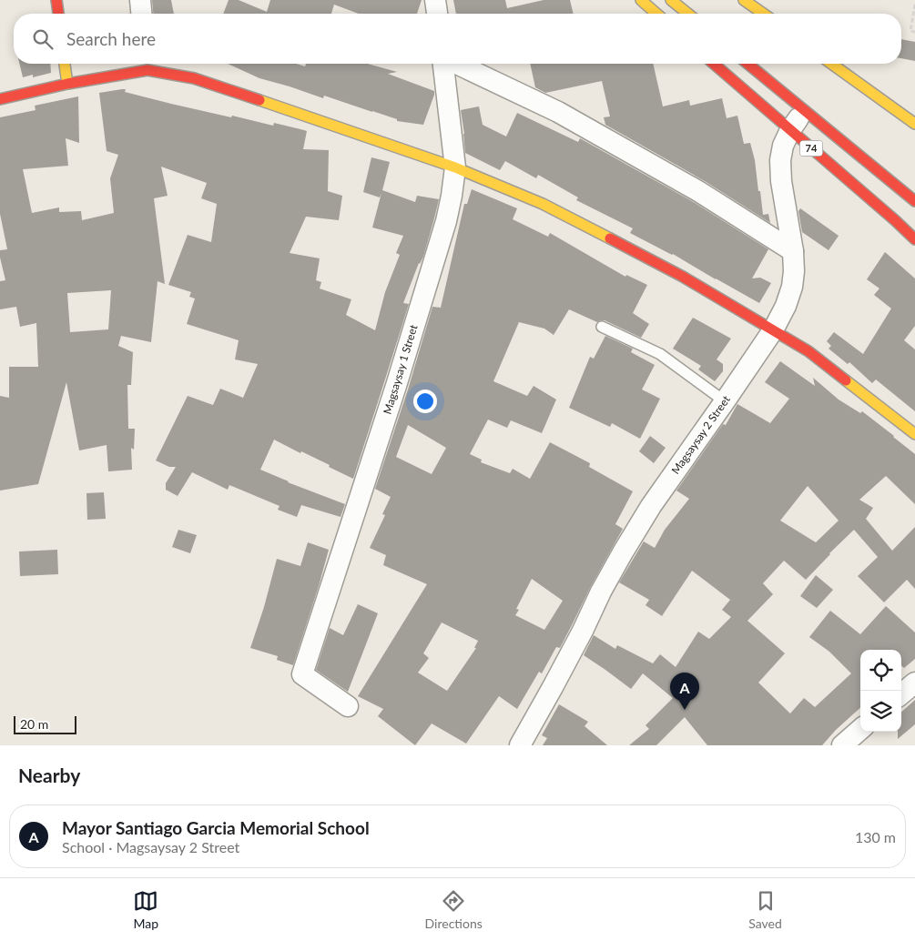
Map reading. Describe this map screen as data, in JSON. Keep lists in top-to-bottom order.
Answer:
{
  "streets": {
    "street": ["74", "Magsaysay 1 Street", "Magsaysay 2 Street"]
  },
  "crossings": [
    ["74", "Magsaysay 2 Street"]
  ],
  "scale_bar": "20 m",
  "page": {
    "search": "Search here",
    "pins": "A",
    "scale": "20 m",
    "heading": "Nearby",
    "list": [
      {
        "mark": "A",
        "name": "Mayor Santiago Garcia Memorial School",
        "note": "School · Magsaysay 2 Street",
        "value": "130 m"
      }
    ],
    "nav": ["Map", "Directions", "Saved"]
  }
}
